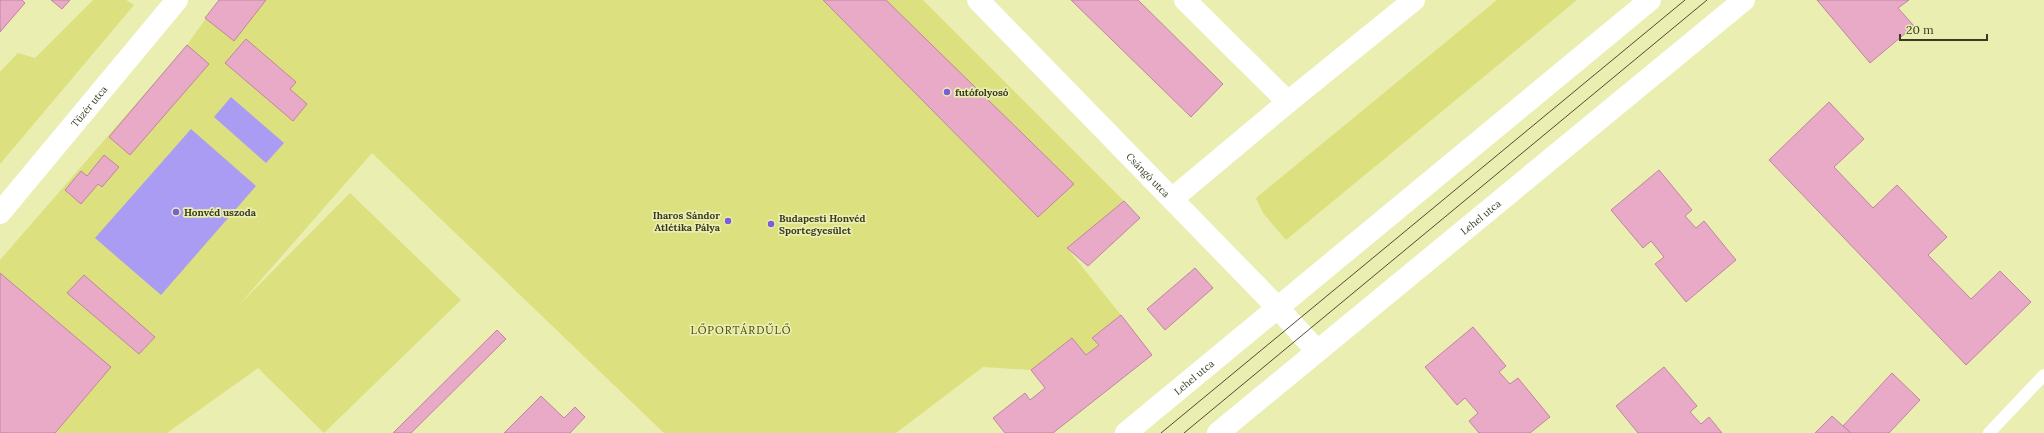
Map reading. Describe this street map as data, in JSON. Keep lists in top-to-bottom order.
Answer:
{
  "streets": {
    "main road": ["Tüzér utca", "Csángó utca", "Lehel utca"]
  },
  "crossings": [
    ["Csángó utca", "Lehel utca"]
  ],
  "districts": ["LŐPORTÁRDŰLŐ"],
  "places": [
    "futófolyosó",
    "Honvéd uszoda",
    "Iharos Sándor Atlétika Pálya",
    "Budapesti Honvéd Sportegyesület"
  ],
  "scale_bar": "20 m"
}
